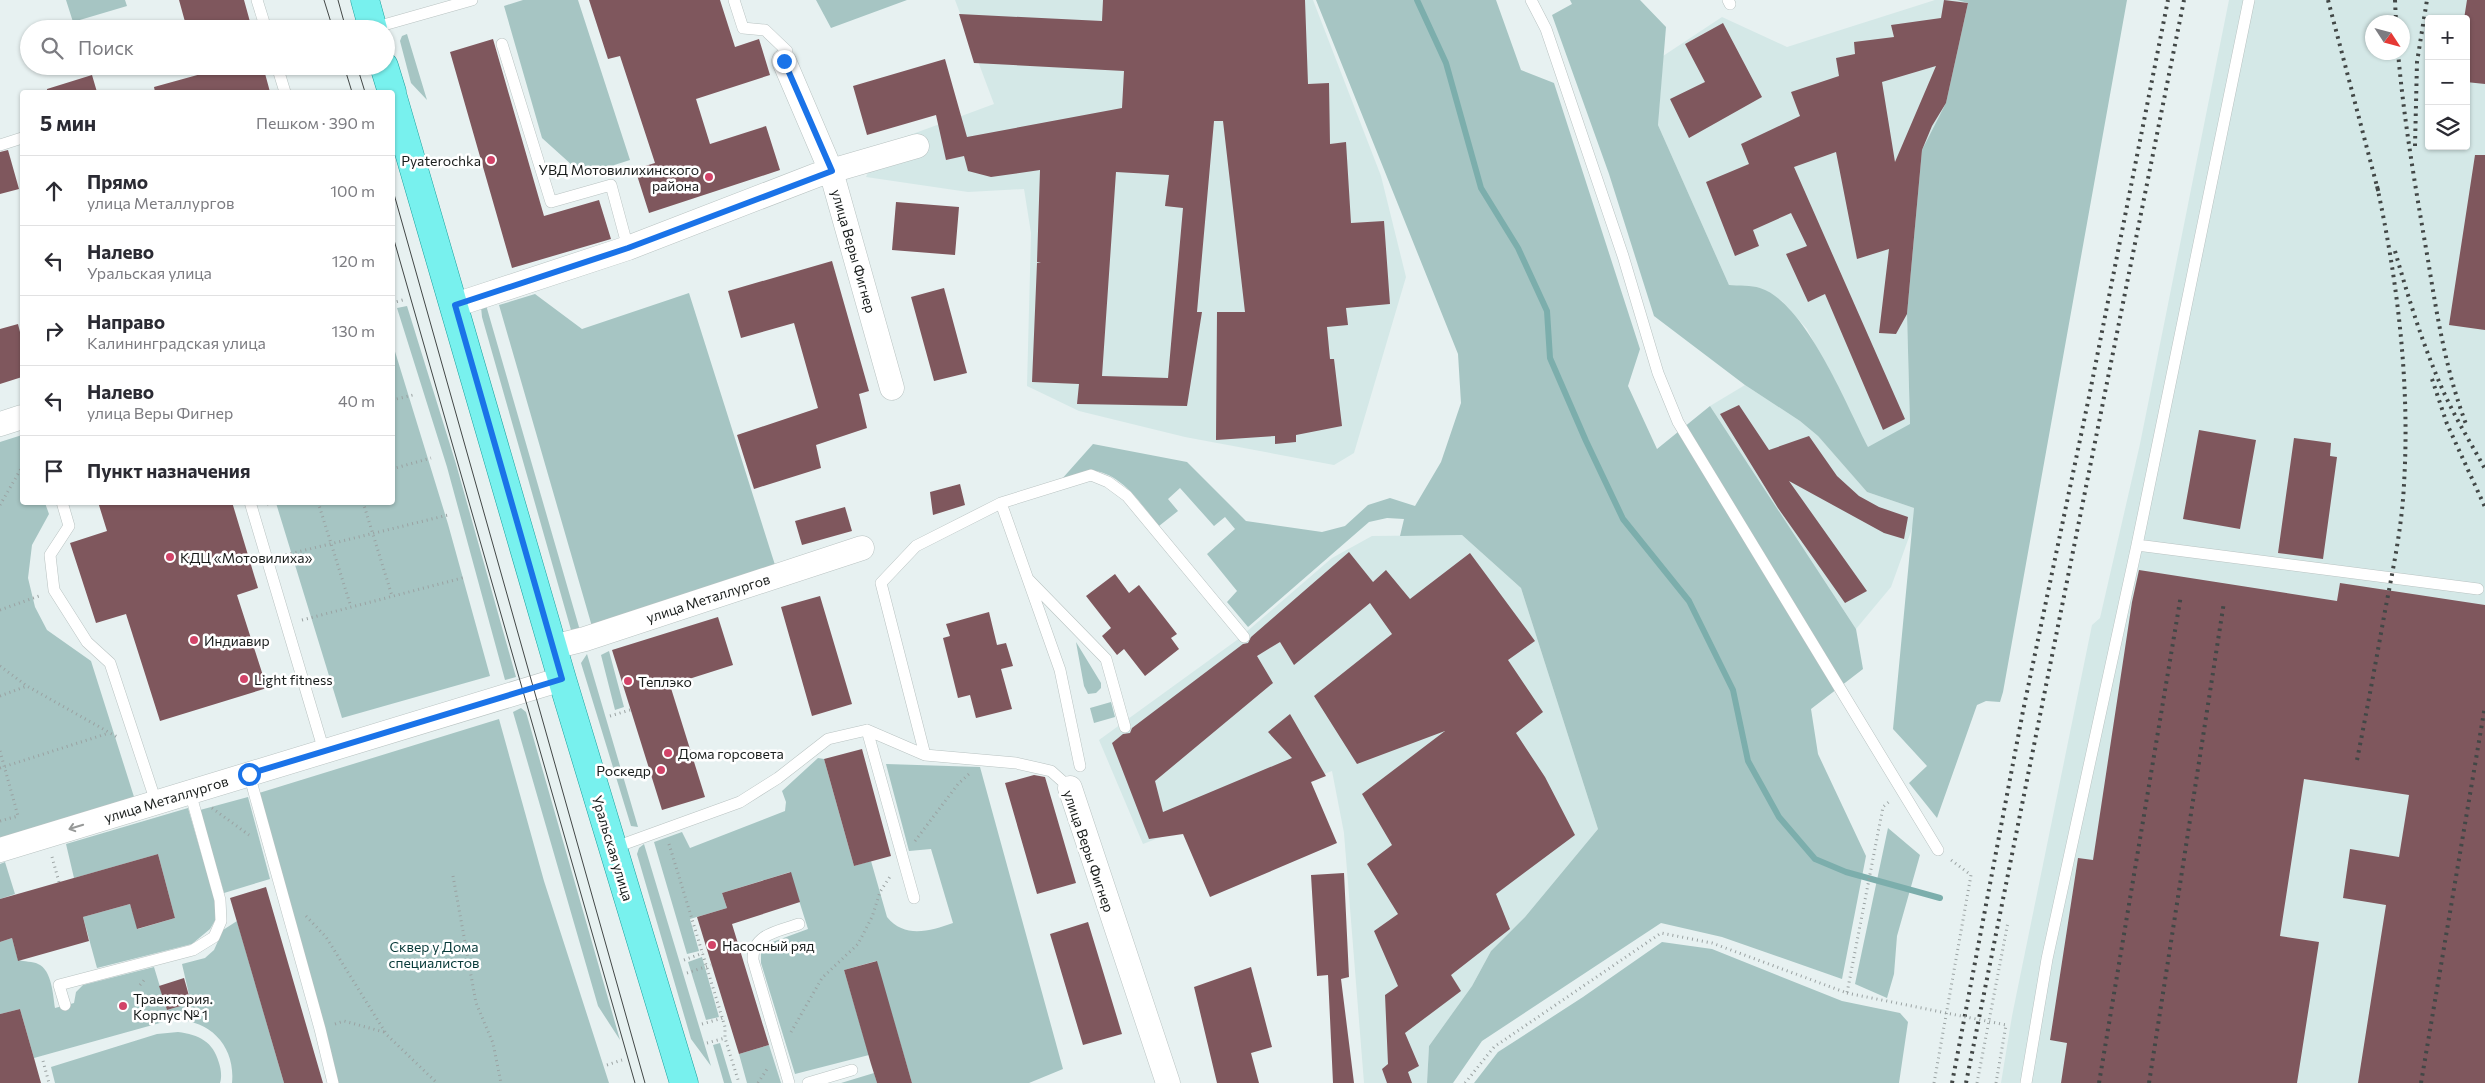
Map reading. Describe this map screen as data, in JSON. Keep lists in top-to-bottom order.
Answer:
{
  "streets": {
    "main road": ["Уральская улица"],
    "street": ["улица Веры Фигнер", "улица Металлургов"]
  },
  "crossings": [
    ["улица Металлургов", "Уральская улица"]
  ],
  "parks": ["Сквер у Дома специалистов"],
  "places": [
    "Pyaterochka",
    "УВД Мотовилихинского района",
    "КДЦ «Мотовилиха»",
    "Индиавир",
    "Light fitness",
    "Теплэко",
    "Дома горсовета",
    "Роскедр",
    "Насосный ряд",
    "Траектория. Корпус № 1"
  ],
  "north": "bottom right",
  "page": {
    "map_buttons": ["+", "−"],
    "search": "Поиск",
    "heading": ["5 мин", "Пешком · 390 m"],
    "list": [
      ["Прямо", "улица Металлургов", "100 m"],
      ["Налево", "Уральская улица", "120 m"],
      ["Направо", "Калининградская улица", "130 m"],
      ["Налево", "улица Веры Фигнер", "40 m"],
      "Пункт назначения"
    ]
  }
}
